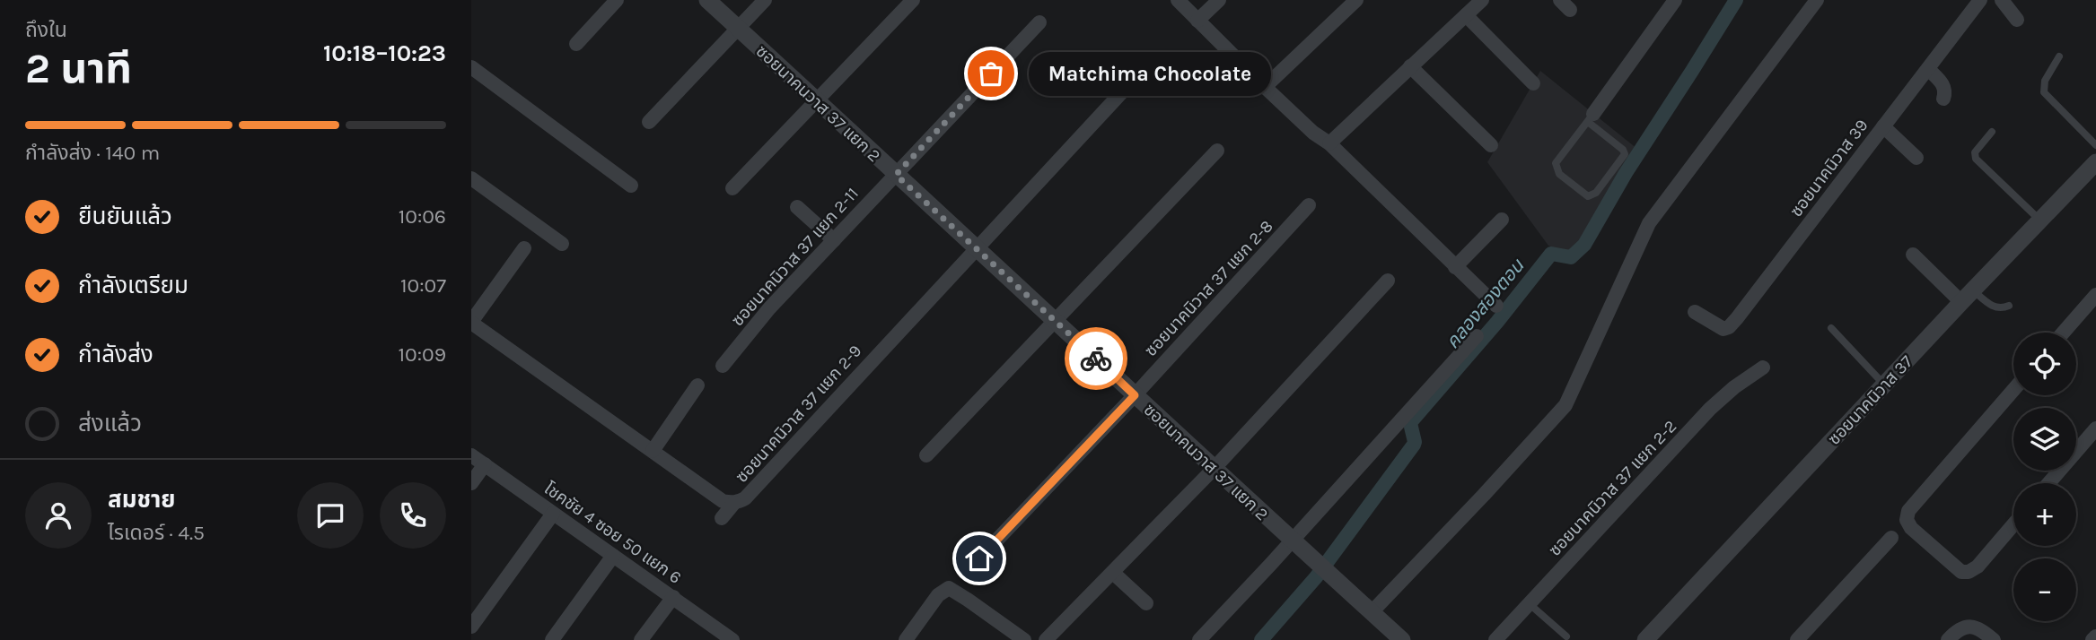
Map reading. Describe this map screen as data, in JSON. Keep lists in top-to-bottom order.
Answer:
{
  "streets": {
    "street": [
      "ซอยนาคนวาส 37 แยก 2",
      "ซอยนาคนิวาส 39",
      "ซอยนาคนิวาส 37 แยก 2-11",
      "ซอยนาคนิวาส 37 แยก 2-8",
      "ซอยนาคนิวาส 37",
      "ซอยนาคนิวาส 37 แยก 2-9",
      "ซอยนาคนิวาส 37 แยก 2-2",
      "โชคชัย 4 ซอย 50 แยก 6"
    ]
  },
  "crossings": [
    ["ซอยนาคนวาส 37 แยก 2", "ซอยนาคนิวาส 37 แยก 2-11"],
    ["ซอยนาคนวาส 37 แยก 2", "ซอยนาคนิวาส 37 แยก 2-8"],
    ["ซอยนาคนวาส 37 แยก 2", "ซอยนาคนิวาส 37 แยก 2-9"]
  ],
  "water": ["คลองสองตอน"],
  "places": ["Matchima Chocolate"],
  "page": {
    "heading": ["2 นาที", "ถึงใน", "10:18–10:23"],
    "panel": ["สมชาย", "ไรเดอร์ · 4.5"],
    "bubble": "Matchima Chocolate",
    "bar": "กำลังส่ง · 140 m",
    "list": [
      ["ยืนยันแล้ว", "10:06"],
      ["กำลังเตรียม", "10:07"],
      ["กำลังส่ง", "10:09"],
      "ส่งแล้ว"
    ],
    "map_buttons": ["+", "−"]
  }
}
